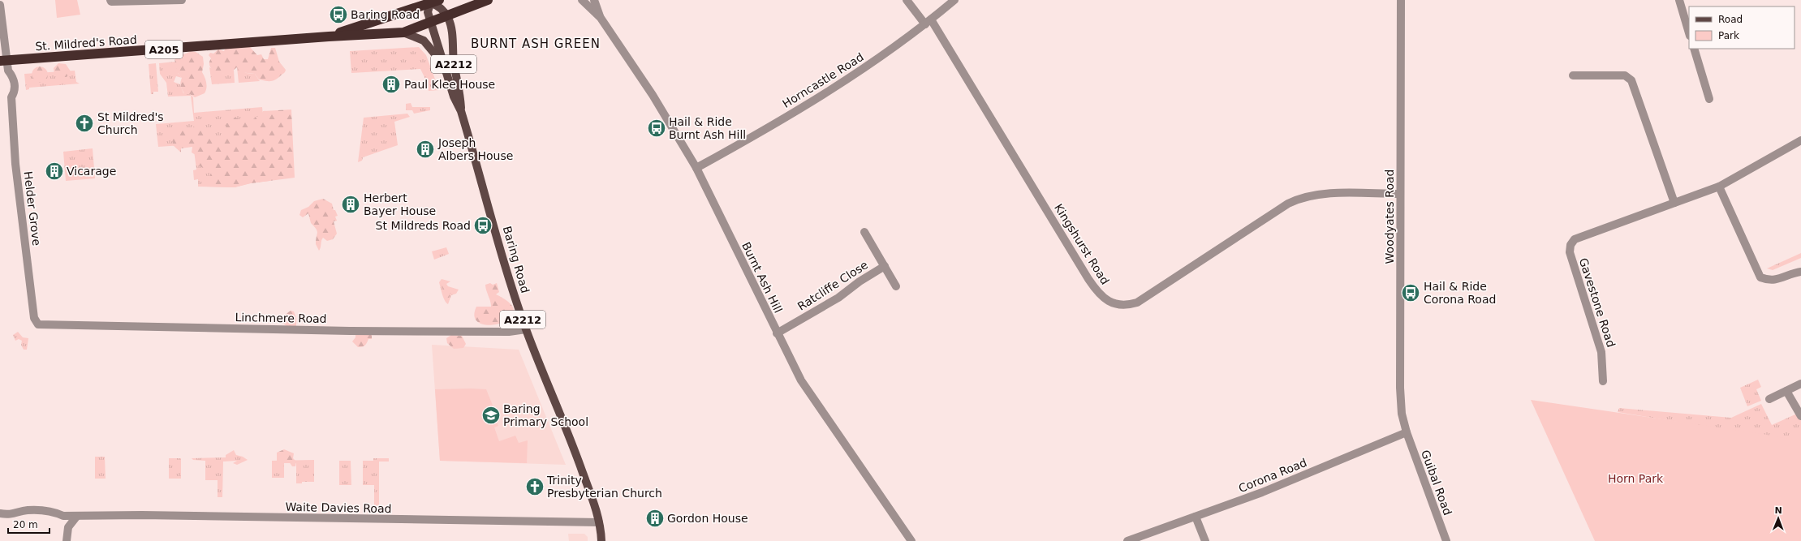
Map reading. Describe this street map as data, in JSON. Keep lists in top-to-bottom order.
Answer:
{
  "streets": {
    "highway": ["St. Mildred's Road", "A205"],
    "main road": ["A2212", "Baring Road"],
    "street": [
      "Horncastle Road",
      "Helder Grove",
      "Woodyates Road",
      "Kingshurst Road",
      "Burnt Ash Hill",
      "Ratcliffe Close",
      "Gavestone Road",
      "Linchmere Road",
      "Corona Road",
      "Guibal Road",
      "Waite Davies Road"
    ]
  },
  "crossings": [
    ["St. Mildred's Road", "A205"],
    ["St. Mildred's Road", "Helder Grove"],
    ["St. Mildred's Road", "Baring Road"],
    ["A205", "Baring Road"],
    ["Horncastle Road", "Kingshurst Road"],
    ["Horncastle Road", "Burnt Ash Hill"],
    ["Helder Grove", "Linchmere Road"],
    ["Woodyates Road", "Kingshurst Road"],
    ["Woodyates Road", "Corona Road"],
    ["Woodyates Road", "Guibal Road"],
    ["Baring Road", "Linchmere Road"],
    ["Baring Road", "Waite Davies Road"],
    ["Burnt Ash Hill", "Ratcliffe Close"],
    ["Corona Road", "Guibal Road"]
  ],
  "districts": ["BURNT ASH GREEN"],
  "parks": ["Horn Park"],
  "places": {
    "bus stop": [
      "Baring Road",
      "Hail & Ride Burnt Ash Hill",
      "St Mildreds Road",
      "Hail & Ride Corona Road"
    ],
    "building": [
      "Paul Klee House",
      "Joseph Albers House",
      "Vicarage",
      "Herbert Bayer House",
      "Gordon House"
    ],
    "church": ["St Mildred's Church", "Trinity Presbyterian Church"],
    "school or university": ["Baring Primary School"]
  },
  "legend": ["Road", "Park"],
  "scale_bar": "20 m",
  "north": "top"
}
